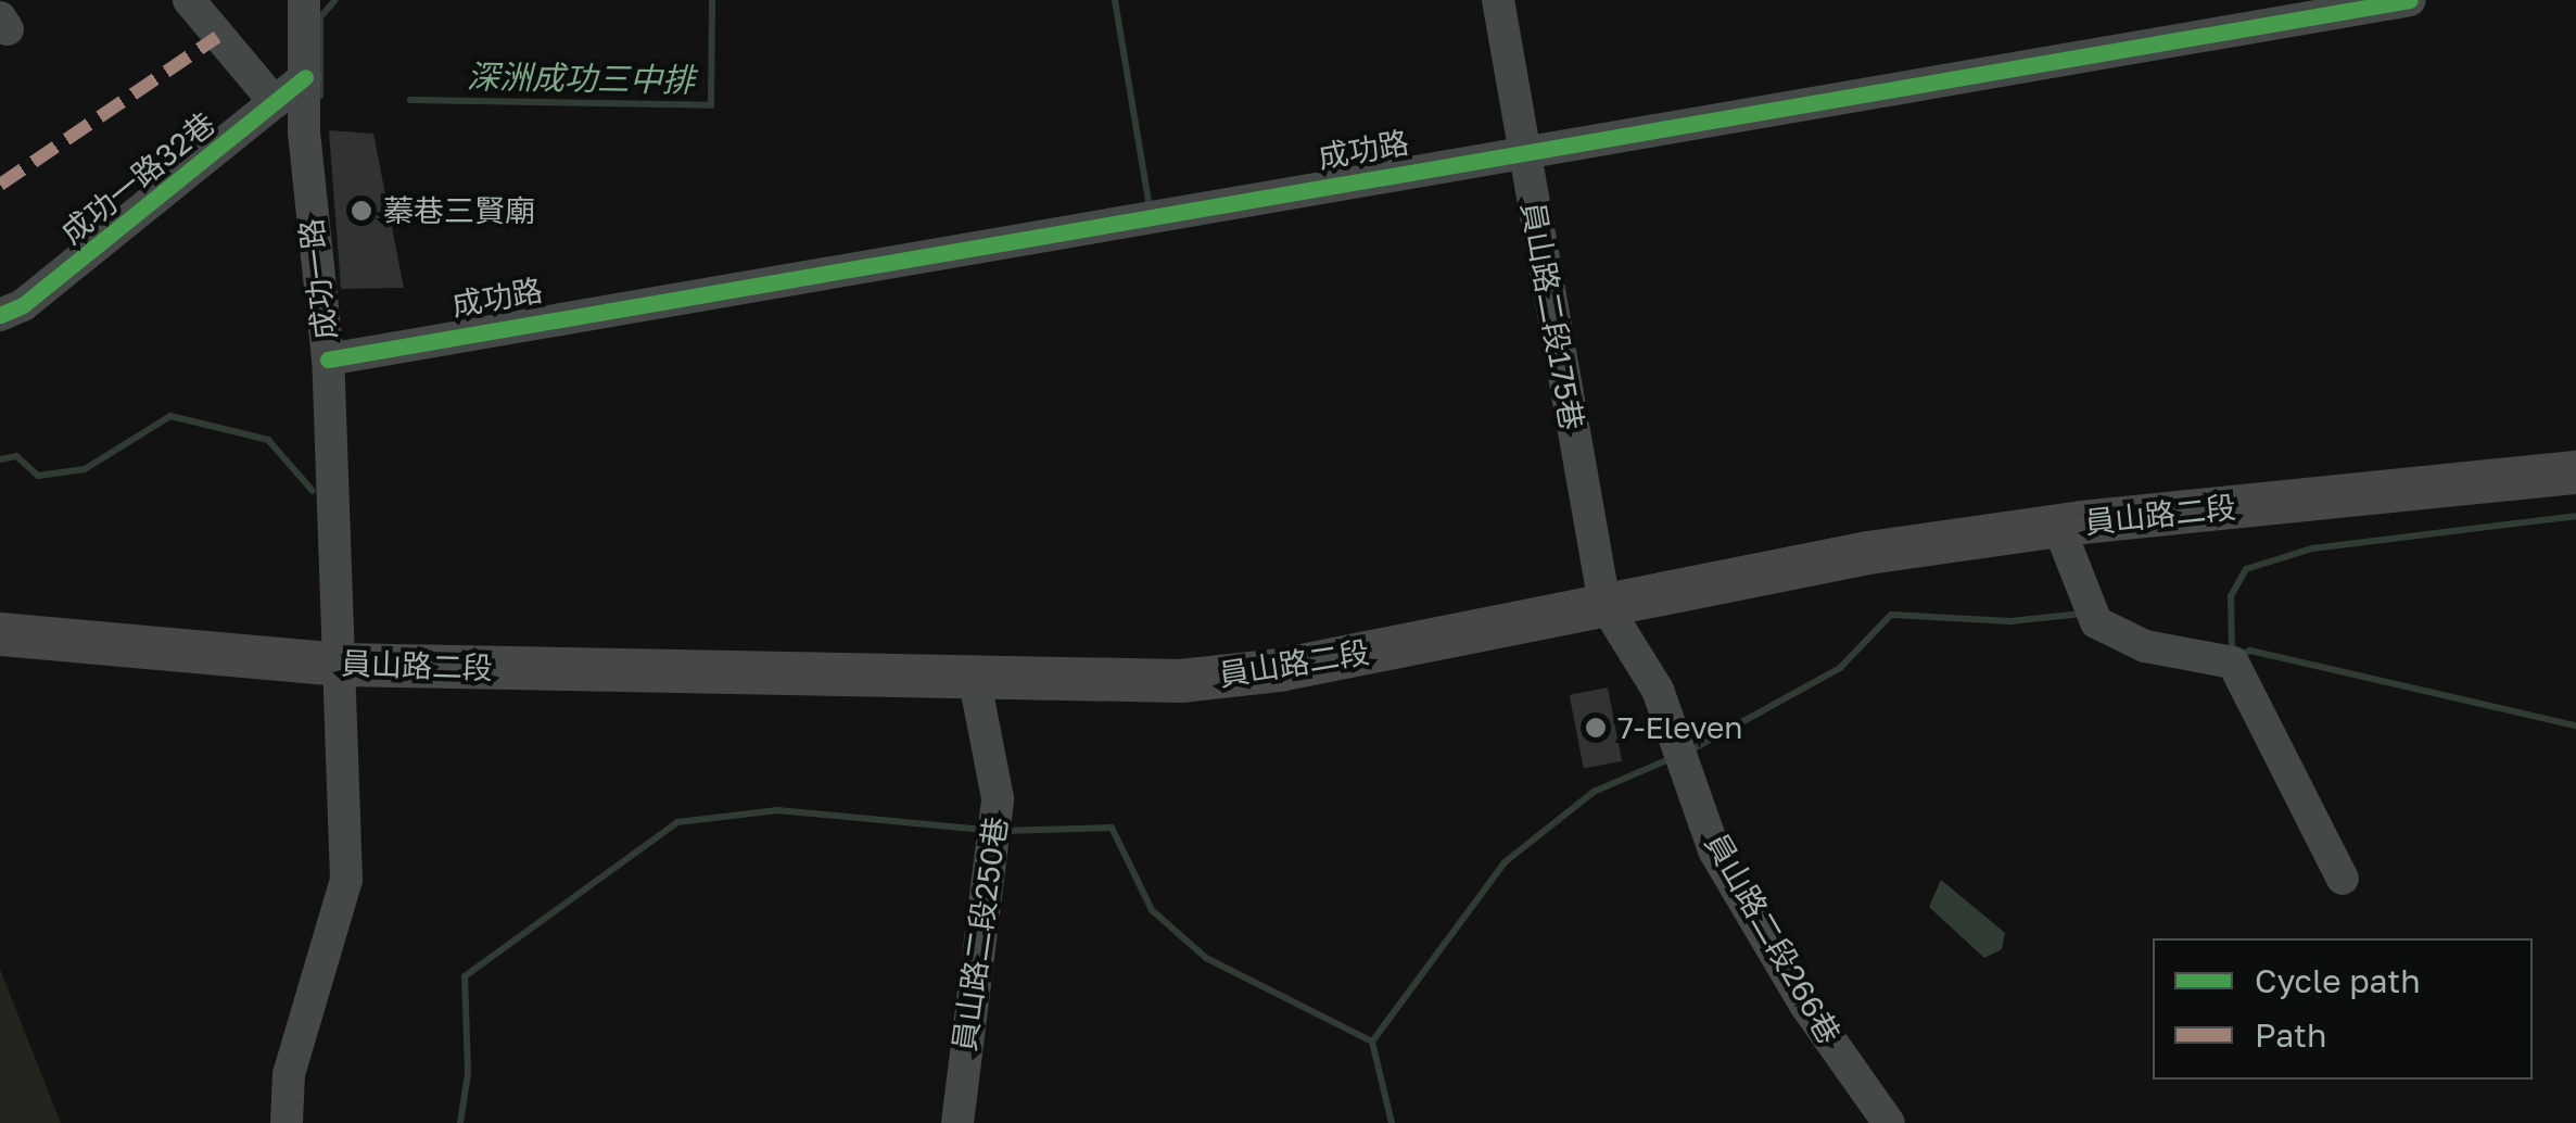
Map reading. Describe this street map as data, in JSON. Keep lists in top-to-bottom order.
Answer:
{
  "streets": {
    "main road": ["員山路二段"],
    "street": [
      "成功路",
      "成功一路32巷",
      "成功一路",
      "員山路二段175巷",
      "員山路二段250巷",
      "員山路二段266巷"
    ]
  },
  "crossings": [
    ["成功路", "成功一路"],
    ["成功路", "員山路二段175巷"],
    ["成功一路32巷", "成功一路"],
    ["成功一路", "員山路二段"],
    ["員山路二段175巷", "員山路二段"],
    ["員山路二段175巷", "員山路二段266巷"],
    ["員山路二段", "員山路二段250巷"],
    ["員山路二段", "員山路二段266巷"]
  ],
  "water": ["深洲成功三中排"],
  "places": ["蓁巷三賢廟", "7-Eleven"],
  "legend": ["Cycle path", "Path"]
}
